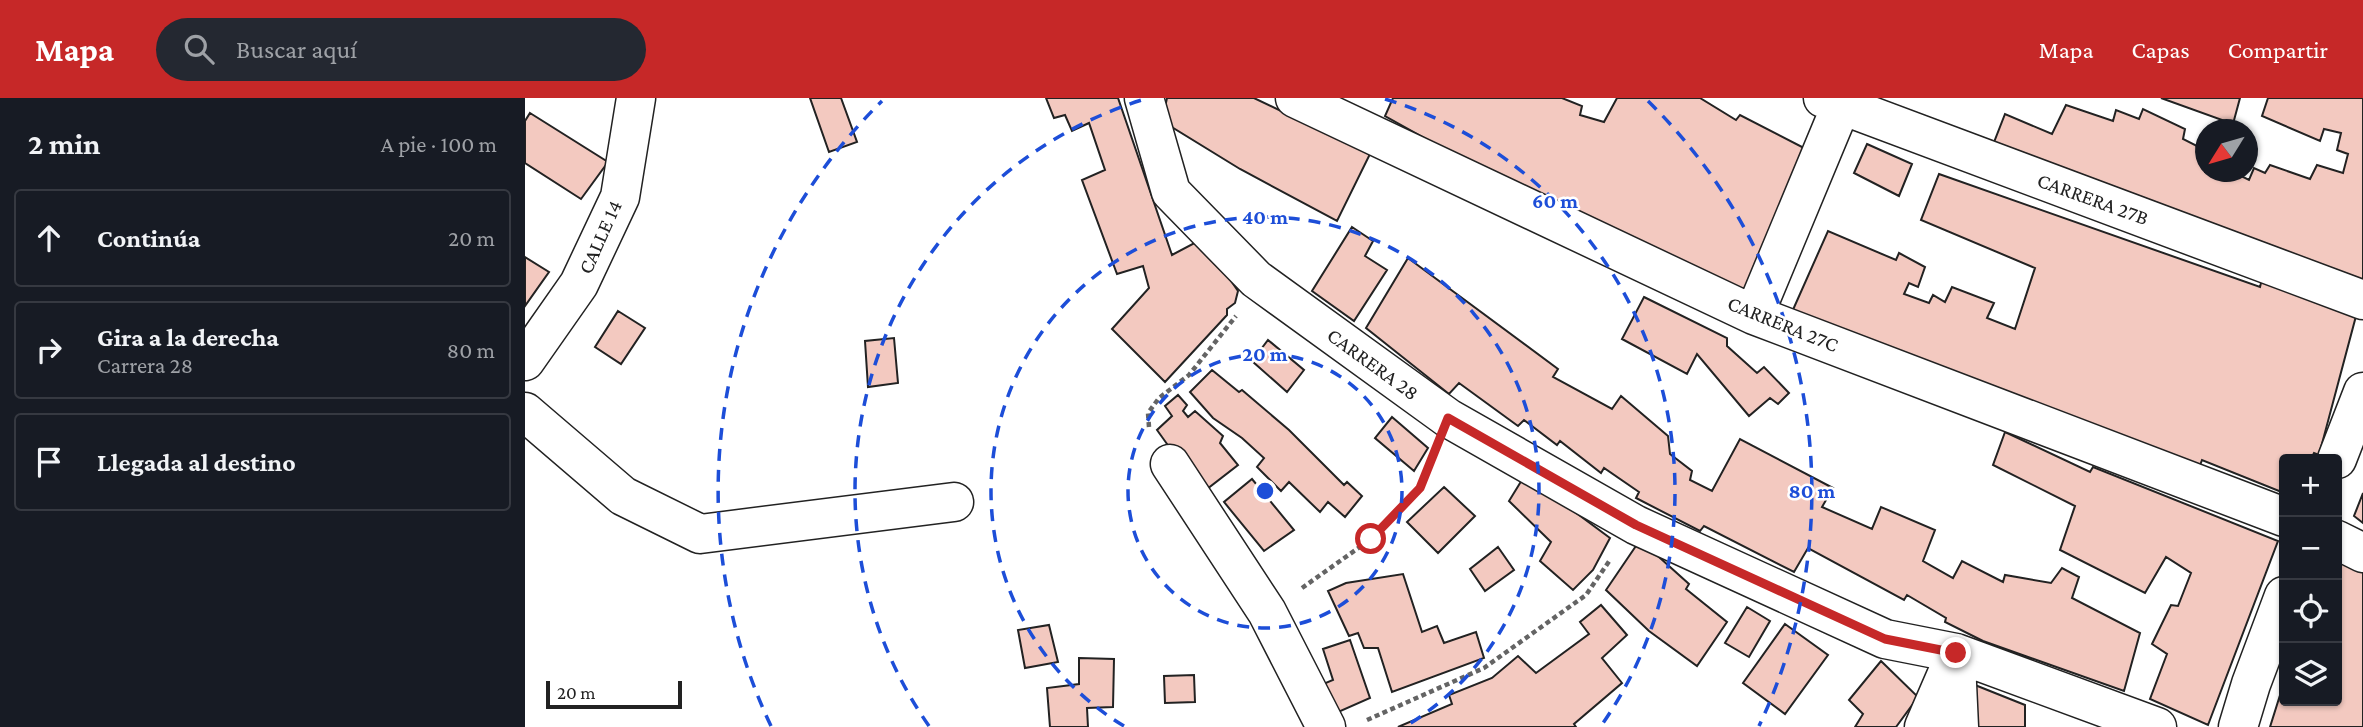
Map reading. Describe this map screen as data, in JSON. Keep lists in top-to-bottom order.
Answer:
{
  "streets": {
    "street": [
      "CARRERA 27B",
      "CALLE 14",
      "CARRERA 27C",
      "CARRERA 28"
    ]
  },
  "scale_bar": "20 m",
  "north": "bottom left",
  "page": {
    "header": "Mapa",
    "search": "Buscar aquí",
    "nav": ["Mapa", "Capas", "Compartir"],
    "heading": ["2 min", "A pie · 100 m"],
    "list": [
      ["Continúa", "20 m"],
      ["Gira a la derecha", "Carrera 28", "80 m"],
      "Llegada al destino"
    ],
    "map_buttons": ["+", "−"],
    "scale": "20 m"
  },
  "rings": [
    "60 m",
    "40 m",
    "20 m",
    "80 m"
  ]
}
